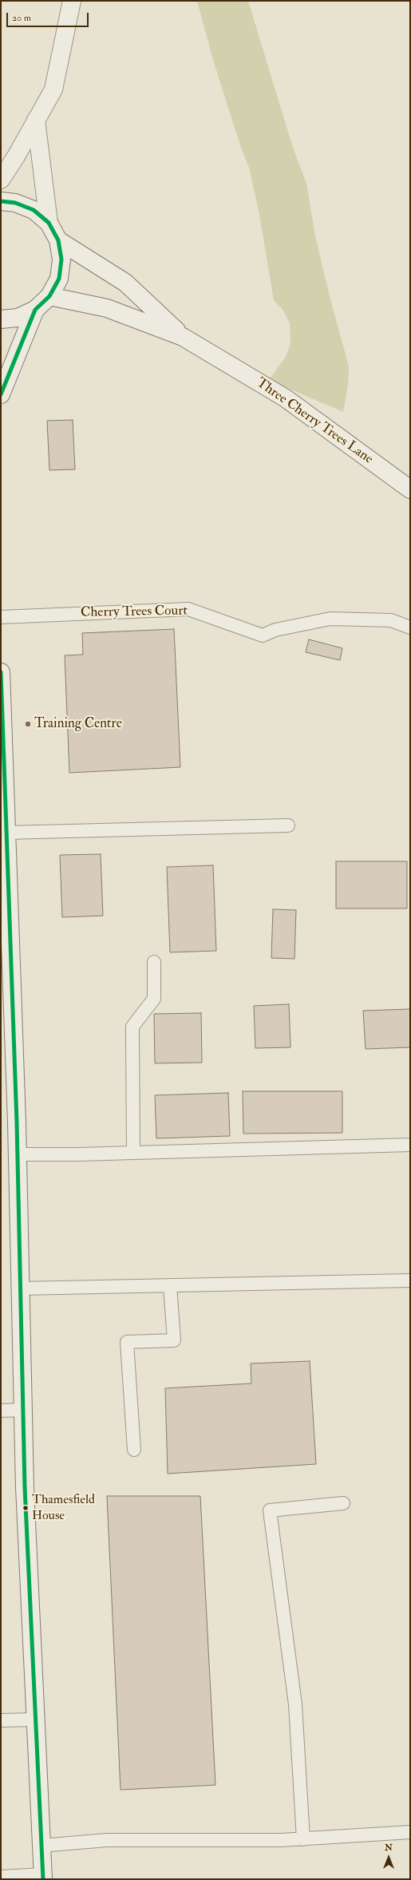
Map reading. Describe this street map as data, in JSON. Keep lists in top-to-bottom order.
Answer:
{
  "streets": {
    "street": ["Three Cherry Trees Lane"],
    "lane": ["Cherry Trees Court"]
  },
  "places": ["Training Centre", "Thamesfield House"],
  "scale_bar": "20 m",
  "north": "top"
}
